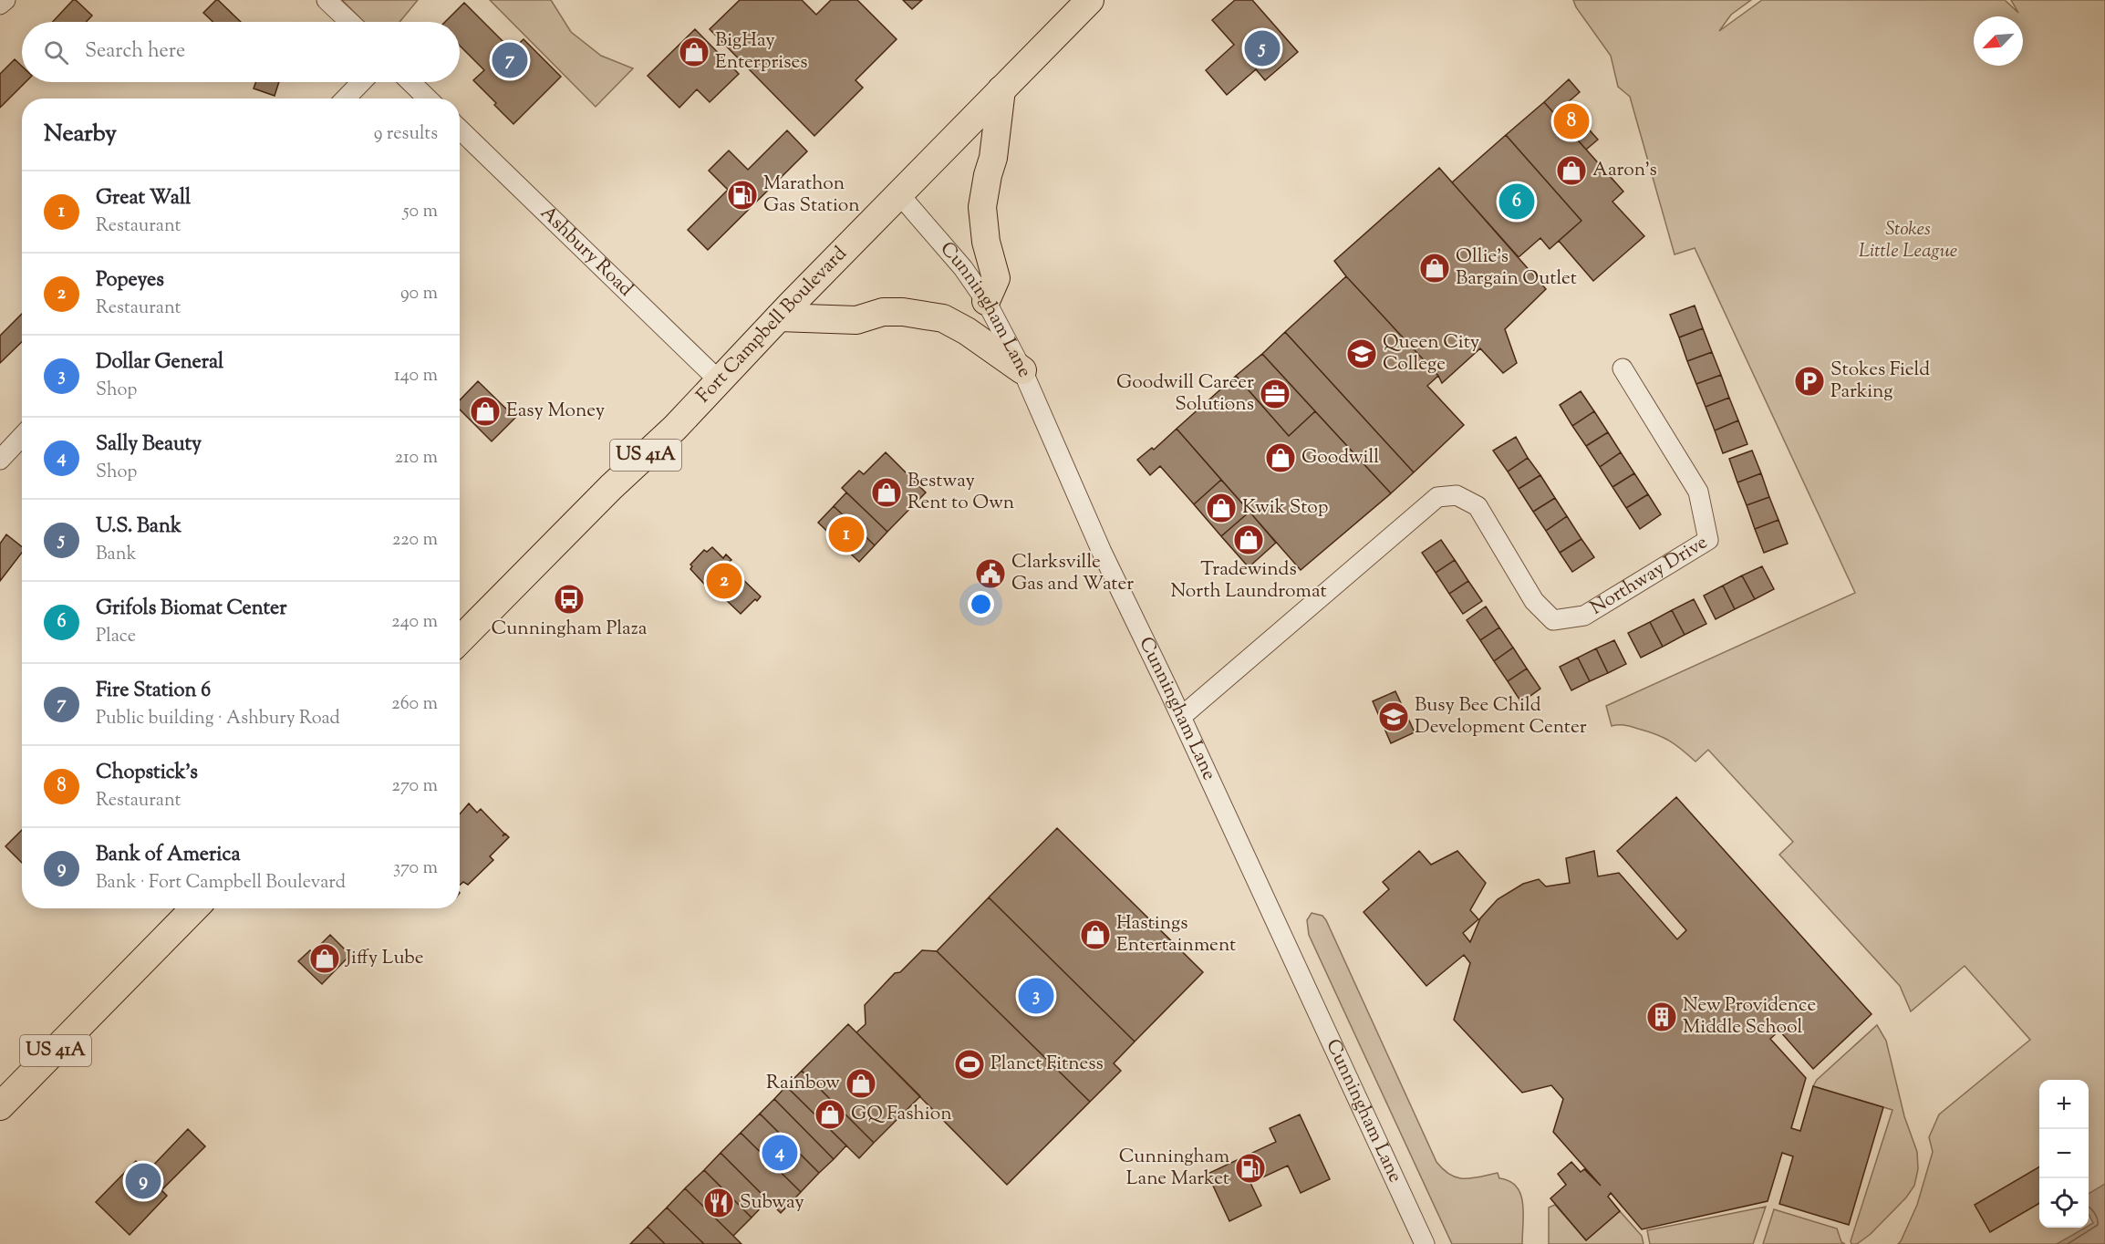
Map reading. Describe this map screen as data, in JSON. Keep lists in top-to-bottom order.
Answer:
{
  "streets": {
    "highway": ["Fort Campbell Boulevard", "US 41A"],
    "street": ["Ashbury Road", "Cunningham Lane", "Northway Drive"]
  },
  "crossings": [
    ["Ashbury Road", "Fort Campbell Boulevard"],
    ["Cunningham Lane", "Fort Campbell Boulevard"],
    ["Cunningham Lane", "Northway Drive"]
  ],
  "parks": ["Stokes Little League"],
  "places": {
    "shop": [
      "BigHay Enterprises",
      "Aaron's",
      "Ollie's Bargain Outlet",
      "Easy Money",
      "Goodwill",
      "Bestway Rent to Own",
      "Kwik Stop",
      "Tradewinds North Laundromat",
      "Hastings Entertainment",
      "Jiffy Lube",
      "Rainbow",
      "GQ Fashion"
    ],
    "fuel station": ["Marathon Gas Station", "Cunningham Lane Market"],
    "school or university": ["Queen City College", "Busy Bee Child Development Center"],
    "parking": ["Stokes Field Parking"],
    "office": ["Goodwill Career Solutions"],
    "public building": ["Clarksville Gas and Water"],
    "bus stop": ["Cunningham Plaza"],
    "building": ["New Providence Middle School"],
    "sports": ["Planet Fitness"],
    "restaurant": ["Subway"]
  },
  "north": "bottom left",
  "page": {
    "search": "Search here",
    "pins": [
      "5",
      "7",
      "8",
      "6",
      "1",
      "2",
      "3",
      "4",
      "9"
    ],
    "heading": ["Nearby", "9 results"],
    "list": [
      {
        "mark": "1",
        "name": "Great Wall",
        "note": "Restaurant",
        "value": "50 m"
      },
      {
        "mark": "2",
        "name": "Popeyes",
        "note": "Restaurant",
        "value": "90 m"
      },
      {
        "mark": "3",
        "name": "Dollar General",
        "note": "Shop",
        "value": "140 m"
      },
      {
        "mark": "4",
        "name": "Sally Beauty",
        "note": "Shop",
        "value": "210 m"
      },
      {
        "mark": "5",
        "name": "U.S. Bank",
        "note": "Bank",
        "value": "220 m"
      },
      {
        "mark": "6",
        "name": "Grifols Biomat Center",
        "note": "Place",
        "value": "240 m"
      },
      {
        "mark": "7",
        "name": "Fire Station 6",
        "note": "Public building · Ashbury Road",
        "value": "260 m"
      },
      {
        "mark": "8",
        "name": "Chopstick's",
        "note": "Restaurant",
        "value": "270 m"
      },
      {
        "mark": "9",
        "name": "Bank of America",
        "note": "Bank · Fort Campbell Boulevard",
        "value": "370 m"
      }
    ],
    "map_buttons": ["+", "−"]
  }
}
